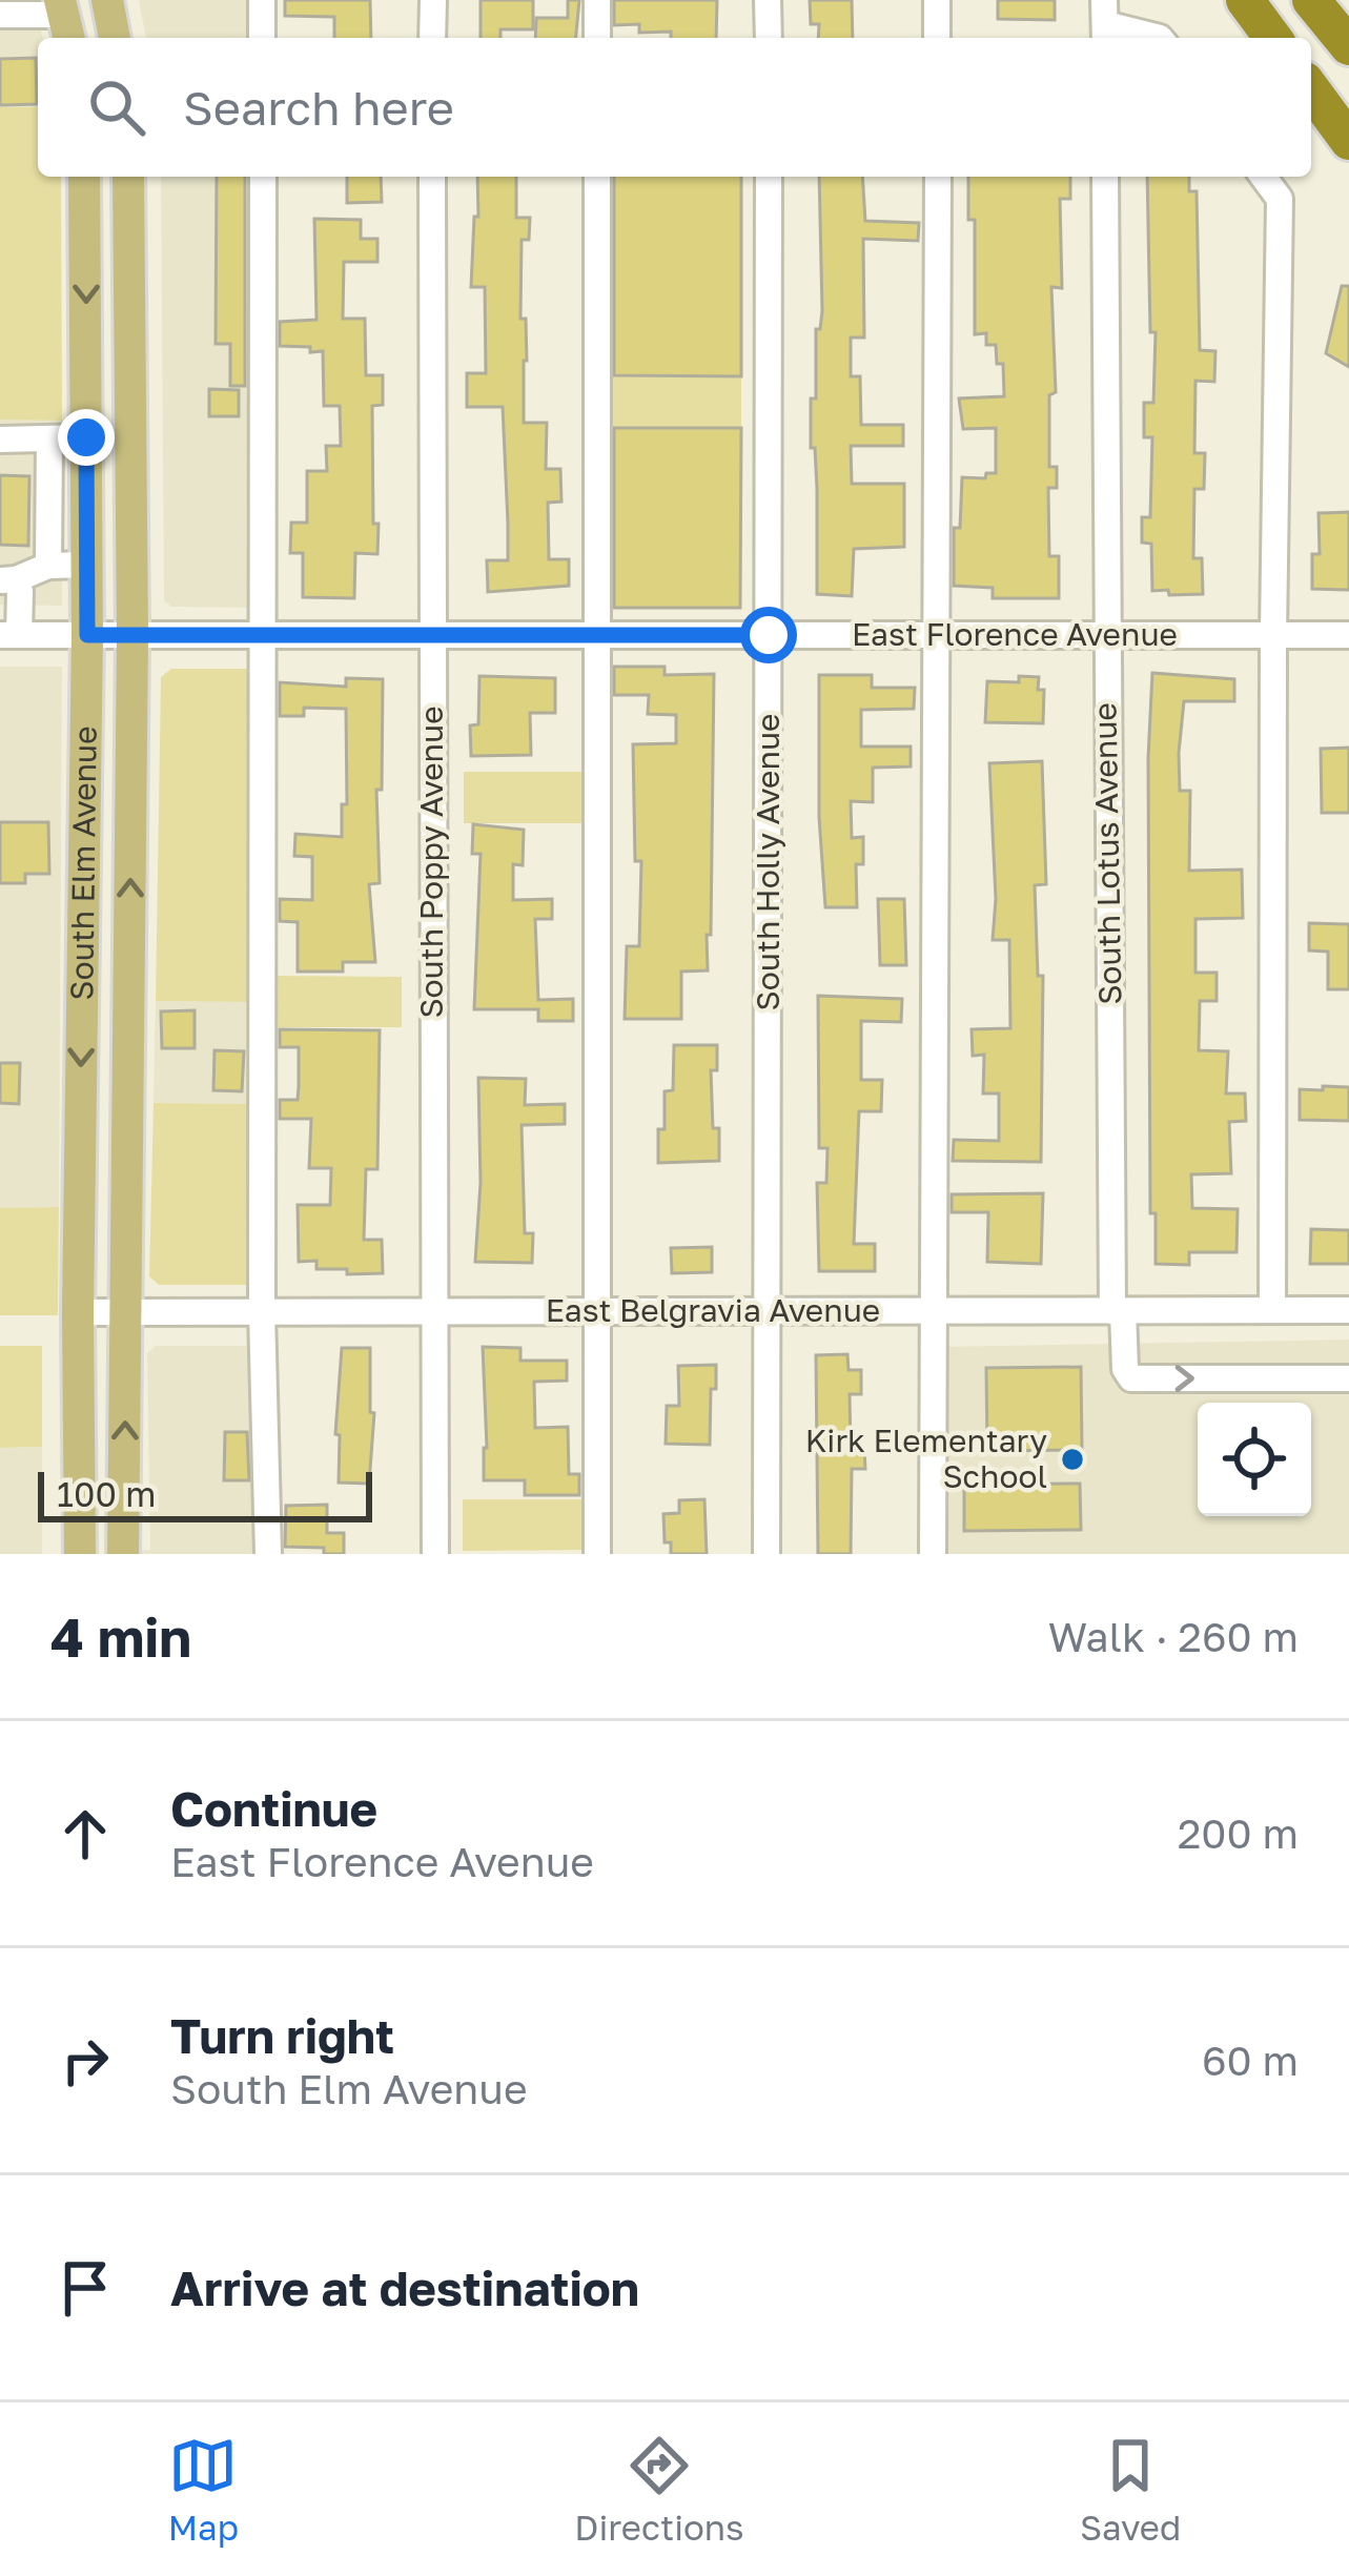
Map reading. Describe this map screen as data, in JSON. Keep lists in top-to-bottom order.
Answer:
{
  "streets": {
    "main road": ["South Elm Avenue"],
    "street": [
      "East Florence Avenue",
      "South Lotus Avenue",
      "South Poppy Avenue",
      "South Holly Avenue",
      "East Belgravia Avenue"
    ]
  },
  "crossings": [
    ["East Florence Avenue", "South Lotus Avenue"],
    ["East Florence Avenue", "South Elm Avenue"],
    ["East Florence Avenue", "South Poppy Avenue"],
    ["East Florence Avenue", "South Holly Avenue"],
    ["South Lotus Avenue", "East Belgravia Avenue"],
    ["South Elm Avenue", "East Belgravia Avenue"],
    ["South Poppy Avenue", "East Belgravia Avenue"],
    ["South Holly Avenue", "East Belgravia Avenue"]
  ],
  "places": ["Kirk Elementary School"],
  "scale_bar": "100 m",
  "page": {
    "search": "Search here",
    "scale": "100 m",
    "heading": ["4 min", "Walk · 260 m"],
    "list": [
      ["Continue", "East Florence Avenue", "200 m"],
      ["Turn right", "South Elm Avenue", "60 m"],
      "Arrive at destination"
    ],
    "nav": ["Map", "Directions", "Saved"]
  }
}
